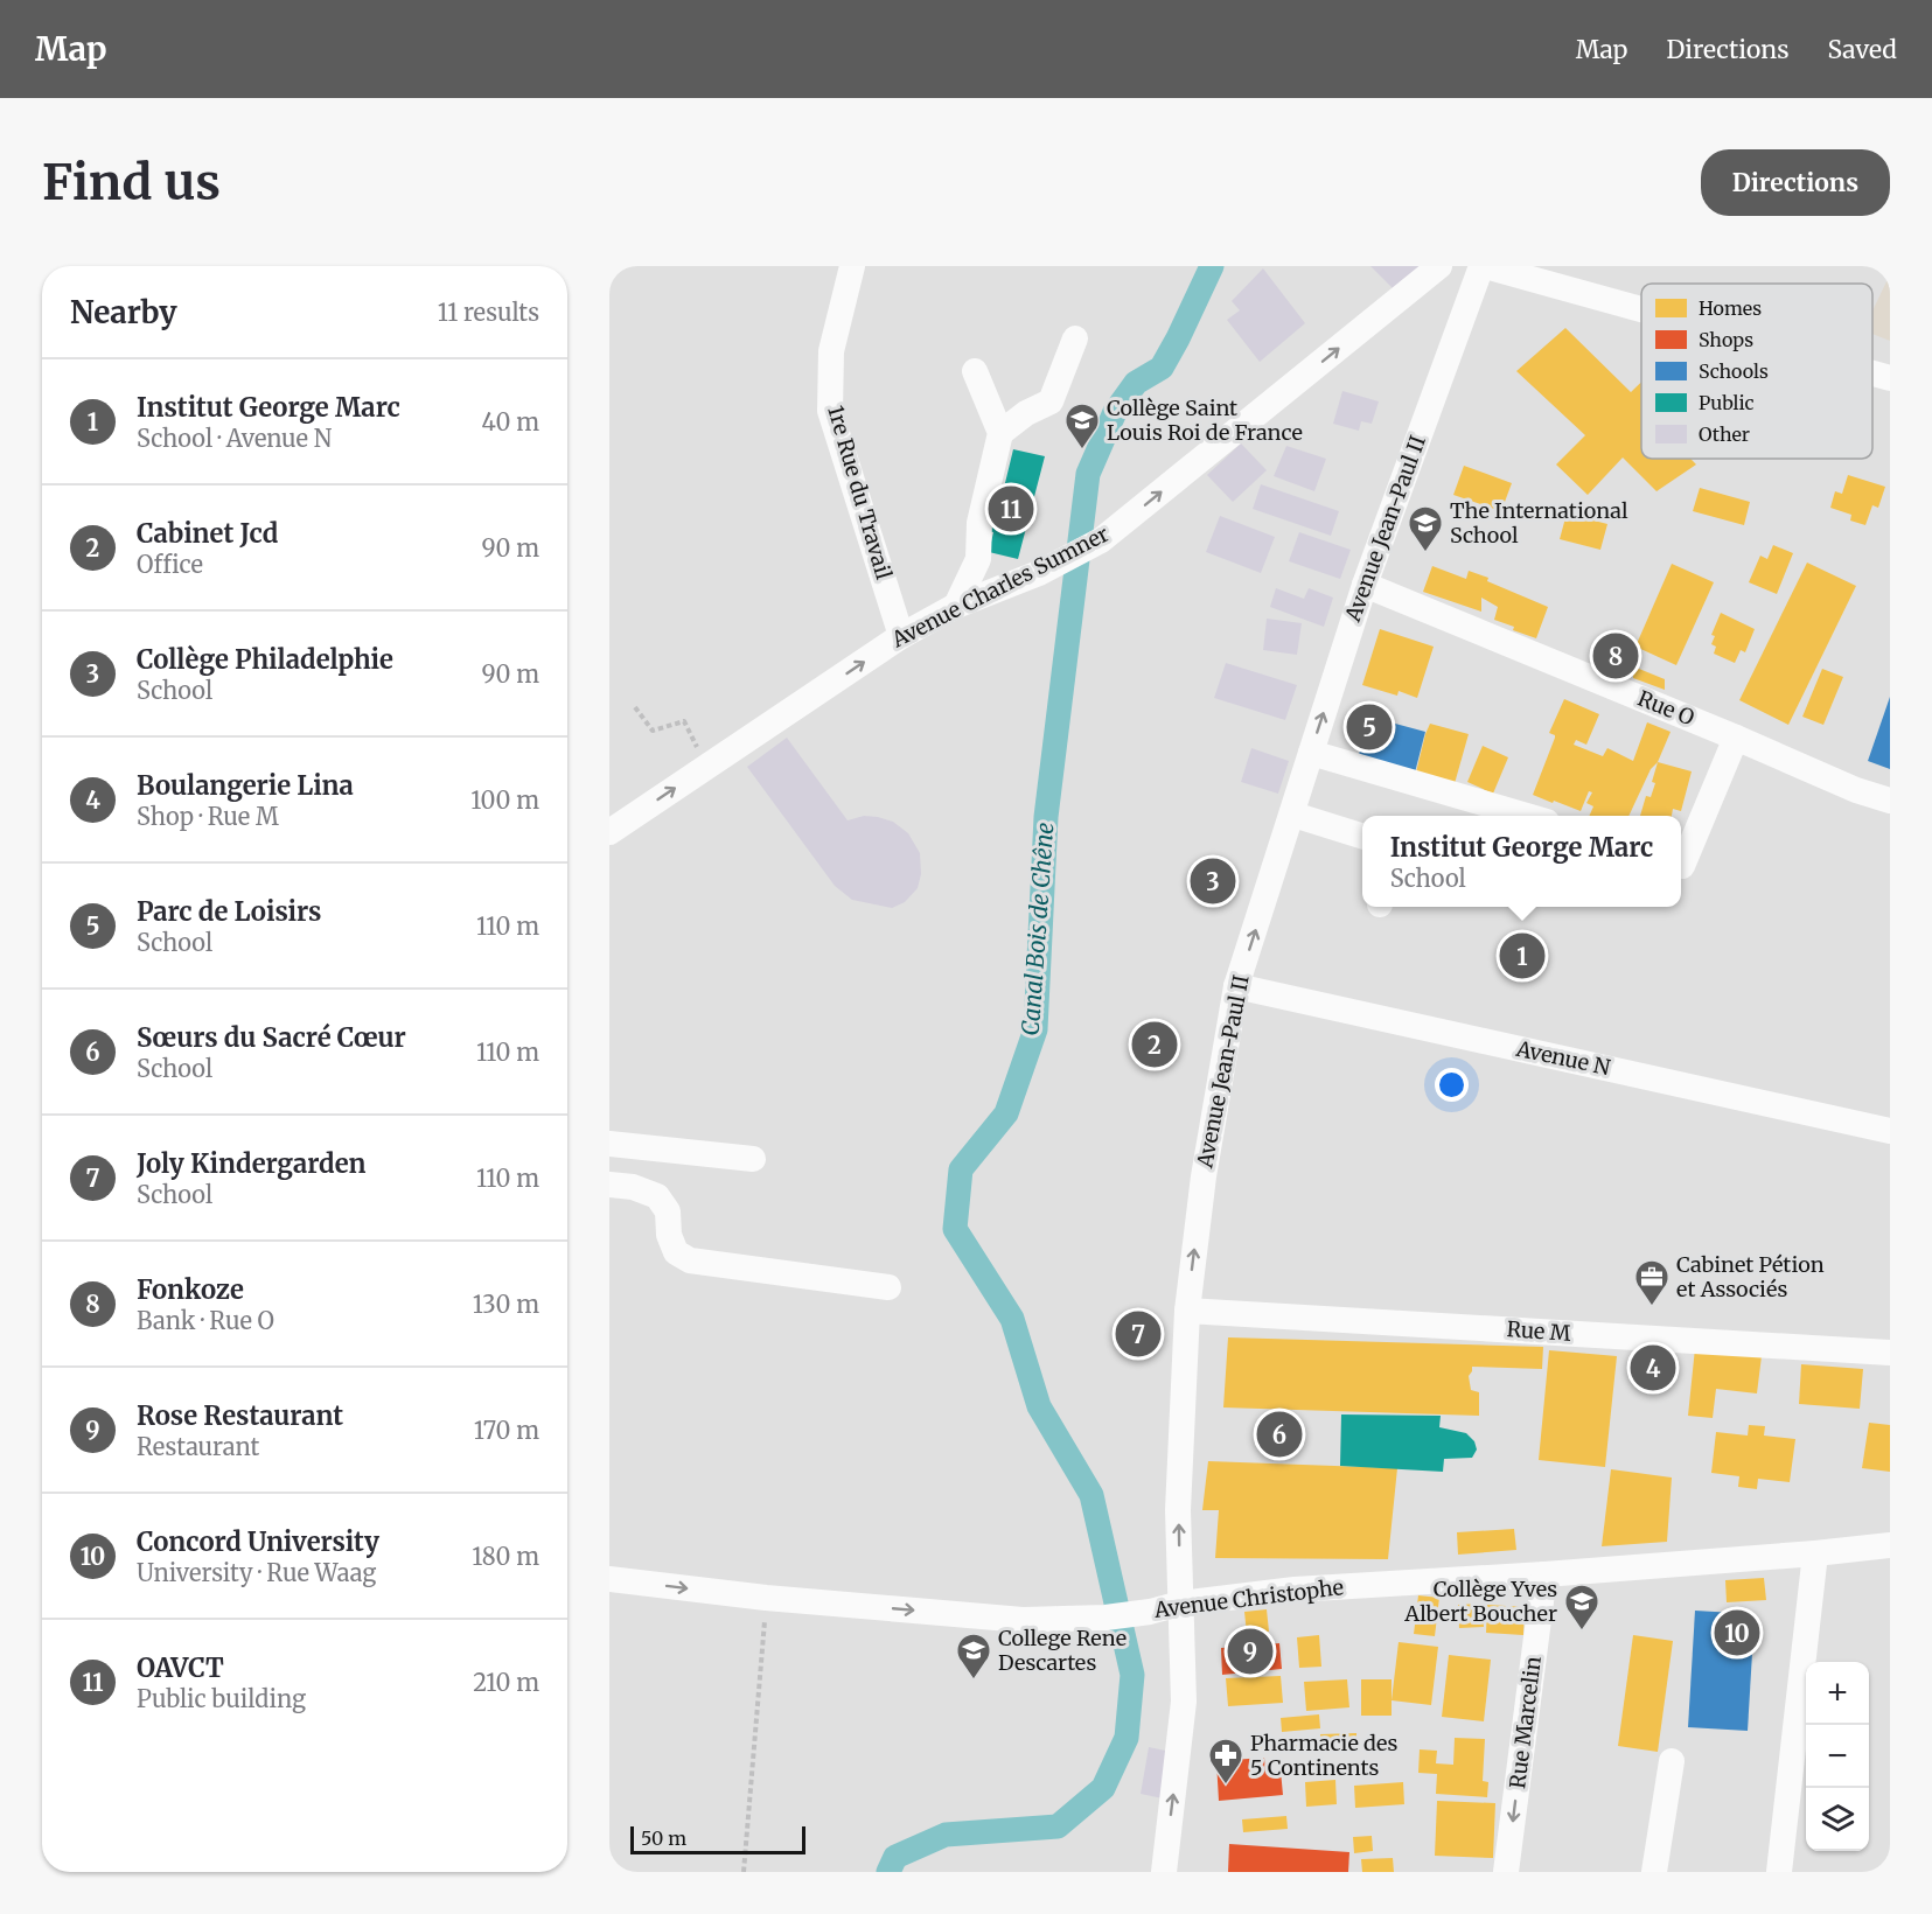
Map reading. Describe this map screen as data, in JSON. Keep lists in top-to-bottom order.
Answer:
{
  "streets": {
    "street": [
      "1re Rue du Travail",
      "Avenue Jean-Paul II",
      "Avenue Charles Sumner",
      "Rue O",
      "Avenue N",
      "Rue M",
      "Avenue Christophe",
      "Rue Marcelin"
    ]
  },
  "crossings": [
    ["1re Rue du Travail", "Avenue Charles Sumner"],
    ["Avenue Jean-Paul II", "Rue O"],
    ["Avenue Jean-Paul II", "Avenue N"],
    ["Avenue Jean-Paul II", "Rue M"],
    ["Avenue Jean-Paul II", "Avenue Christophe"],
    ["Avenue Christophe", "Rue Marcelin"]
  ],
  "one_way": ["Avenue Jean-Paul II", "Avenue Charles Sumner", "Avenue Christophe"],
  "water": ["Canal Bois de Chêne"],
  "places": {
    "school or university": [
      "Collège Saint Louis Roi de France",
      "The International School",
      "Collège Yves Albert Boucher",
      "College Rene Descartes"
    ],
    "office": ["Cabinet Pétion et Associés"],
    "pharmacy": ["Pharmacie des 5 Continents"]
  },
  "legend": [
    "Homes",
    "Shops",
    "Schools",
    "Public",
    "Other"
  ],
  "scale_bar": "50 m",
  "page": {
    "header": "Map",
    "nav": ["Map", "Directions", "Saved"],
    "buttons": "Directions",
    "title": "Find us",
    "heading": ["Nearby", "11 results"],
    "list": [
      {
        "mark": "1",
        "name": "Institut George Marc",
        "note": "School · Avenue N",
        "value": "40 m"
      },
      {
        "mark": "2",
        "name": "Cabinet Jcd",
        "note": "Office",
        "value": "90 m"
      },
      {
        "mark": "3",
        "name": "Collège Philadelphie",
        "note": "School",
        "value": "90 m"
      },
      {
        "mark": "4",
        "name": "Boulangerie Lina",
        "note": "Shop · Rue M",
        "value": "100 m"
      },
      {
        "mark": "5",
        "name": "Parc de Loisirs",
        "note": "School",
        "value": "110 m"
      },
      {
        "mark": "6",
        "name": "Sœurs du Sacré Cœur",
        "note": "School",
        "value": "110 m"
      },
      {
        "mark": "7",
        "name": "Joly Kindergarden",
        "note": "School",
        "value": "110 m"
      },
      {
        "mark": "8",
        "name": "Fonkoze",
        "note": "Bank · Rue O",
        "value": "130 m"
      },
      {
        "mark": "9",
        "name": "Rose Restaurant",
        "note": "Restaurant",
        "value": "170 m"
      },
      {
        "mark": "10",
        "name": "Concord University",
        "note": "University · Rue Waag",
        "value": "180 m"
      },
      {
        "mark": "11",
        "name": "OAVCT",
        "note": "Public building",
        "value": "210 m"
      }
    ],
    "pins": [
      "11",
      "8",
      "5",
      "3",
      "1",
      "2",
      "7",
      "4",
      "6",
      "10",
      "9"
    ],
    "popup": ["Institut George Marc", "School"],
    "map_buttons": ["+", "−"],
    "scale": "50 m"
  }
}
